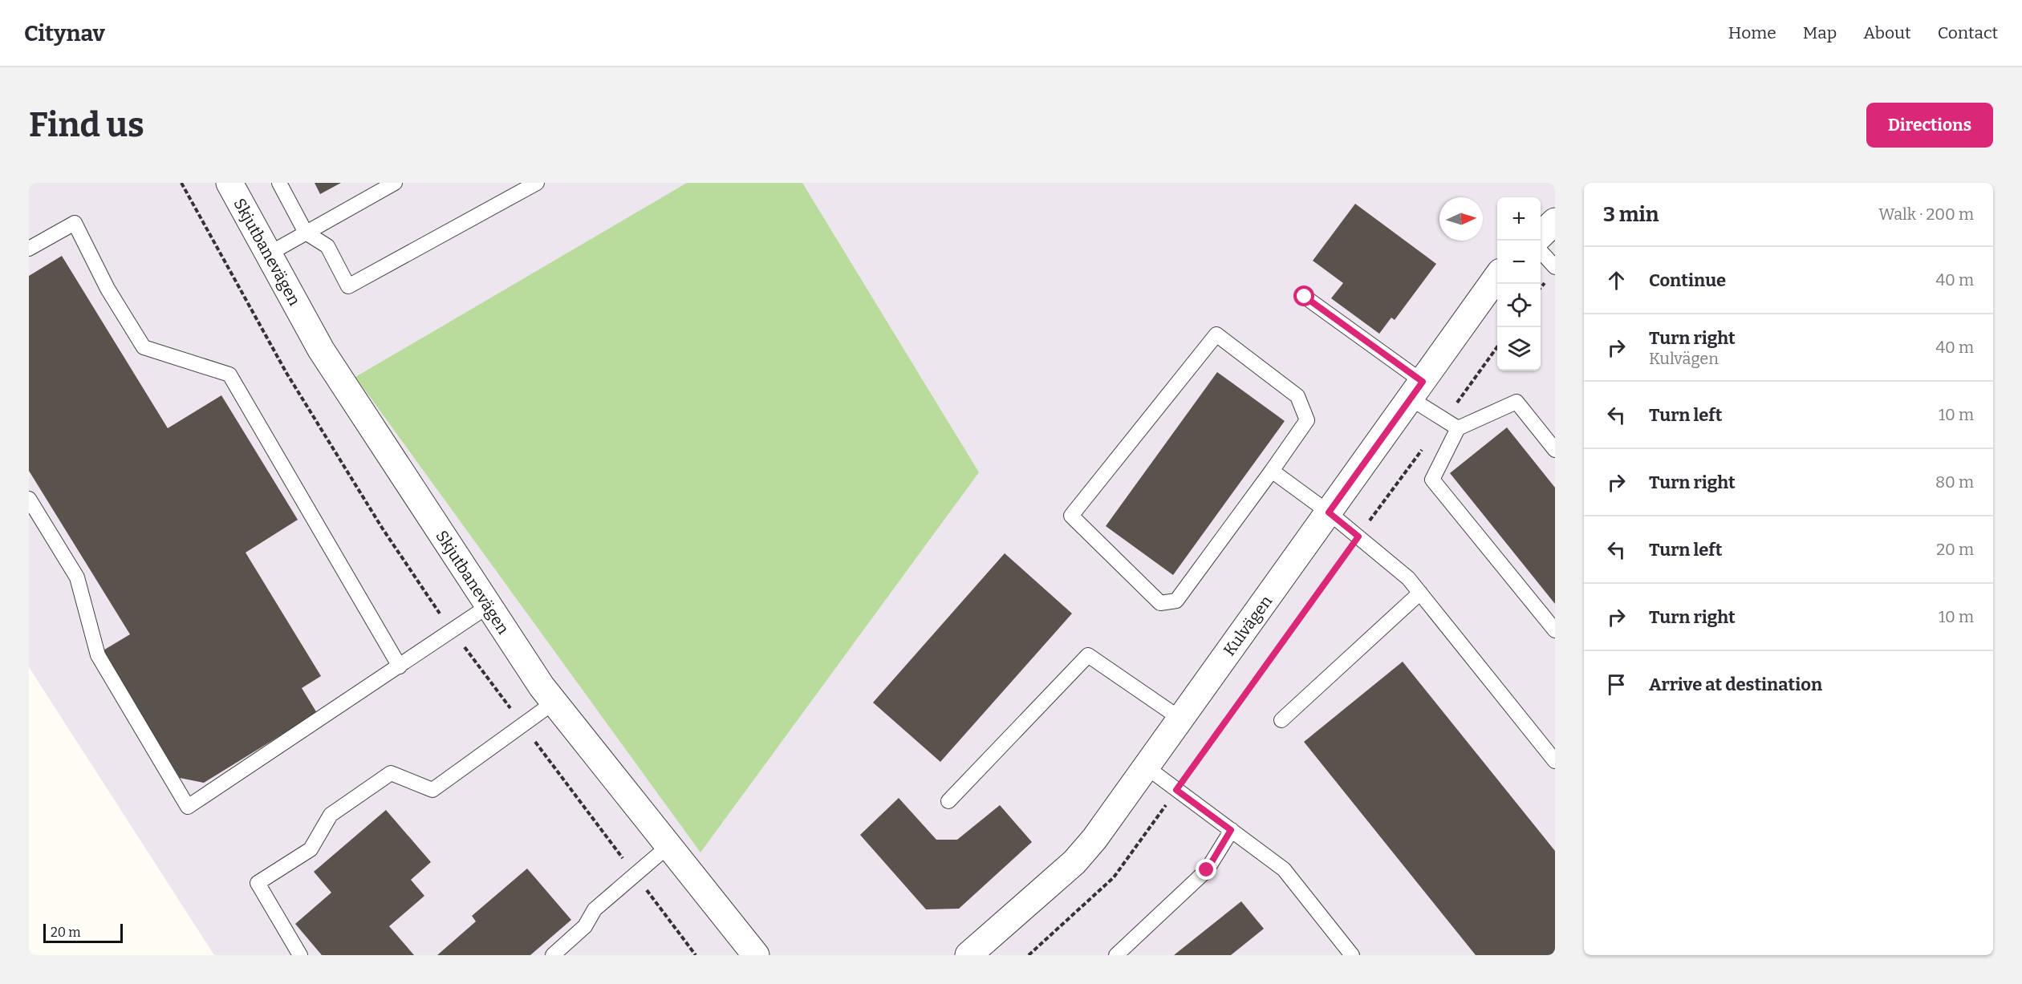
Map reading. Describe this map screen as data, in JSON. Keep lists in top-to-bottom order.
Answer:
{
  "streets": {
    "street": ["Skjutbanevägen", "Kulvägen"]
  },
  "scale_bar": "20 m",
  "north": "right",
  "page": {
    "header": "Citynav",
    "nav": [
      "Home",
      "Map",
      "About",
      "Contact"
    ],
    "buttons": "Directions",
    "title": "Find us",
    "heading": ["3 min", "Walk · 200 m"],
    "map_buttons": ["+", "−"],
    "list": [
      ["Continue", "40 m"],
      ["Turn right", "Kulvägen", "40 m"],
      ["Turn left", "10 m"],
      ["Turn right", "80 m"],
      ["Turn left", "20 m"],
      ["Turn right", "10 m"],
      "Arrive at destination"
    ],
    "scale": "20 m"
  }
}
